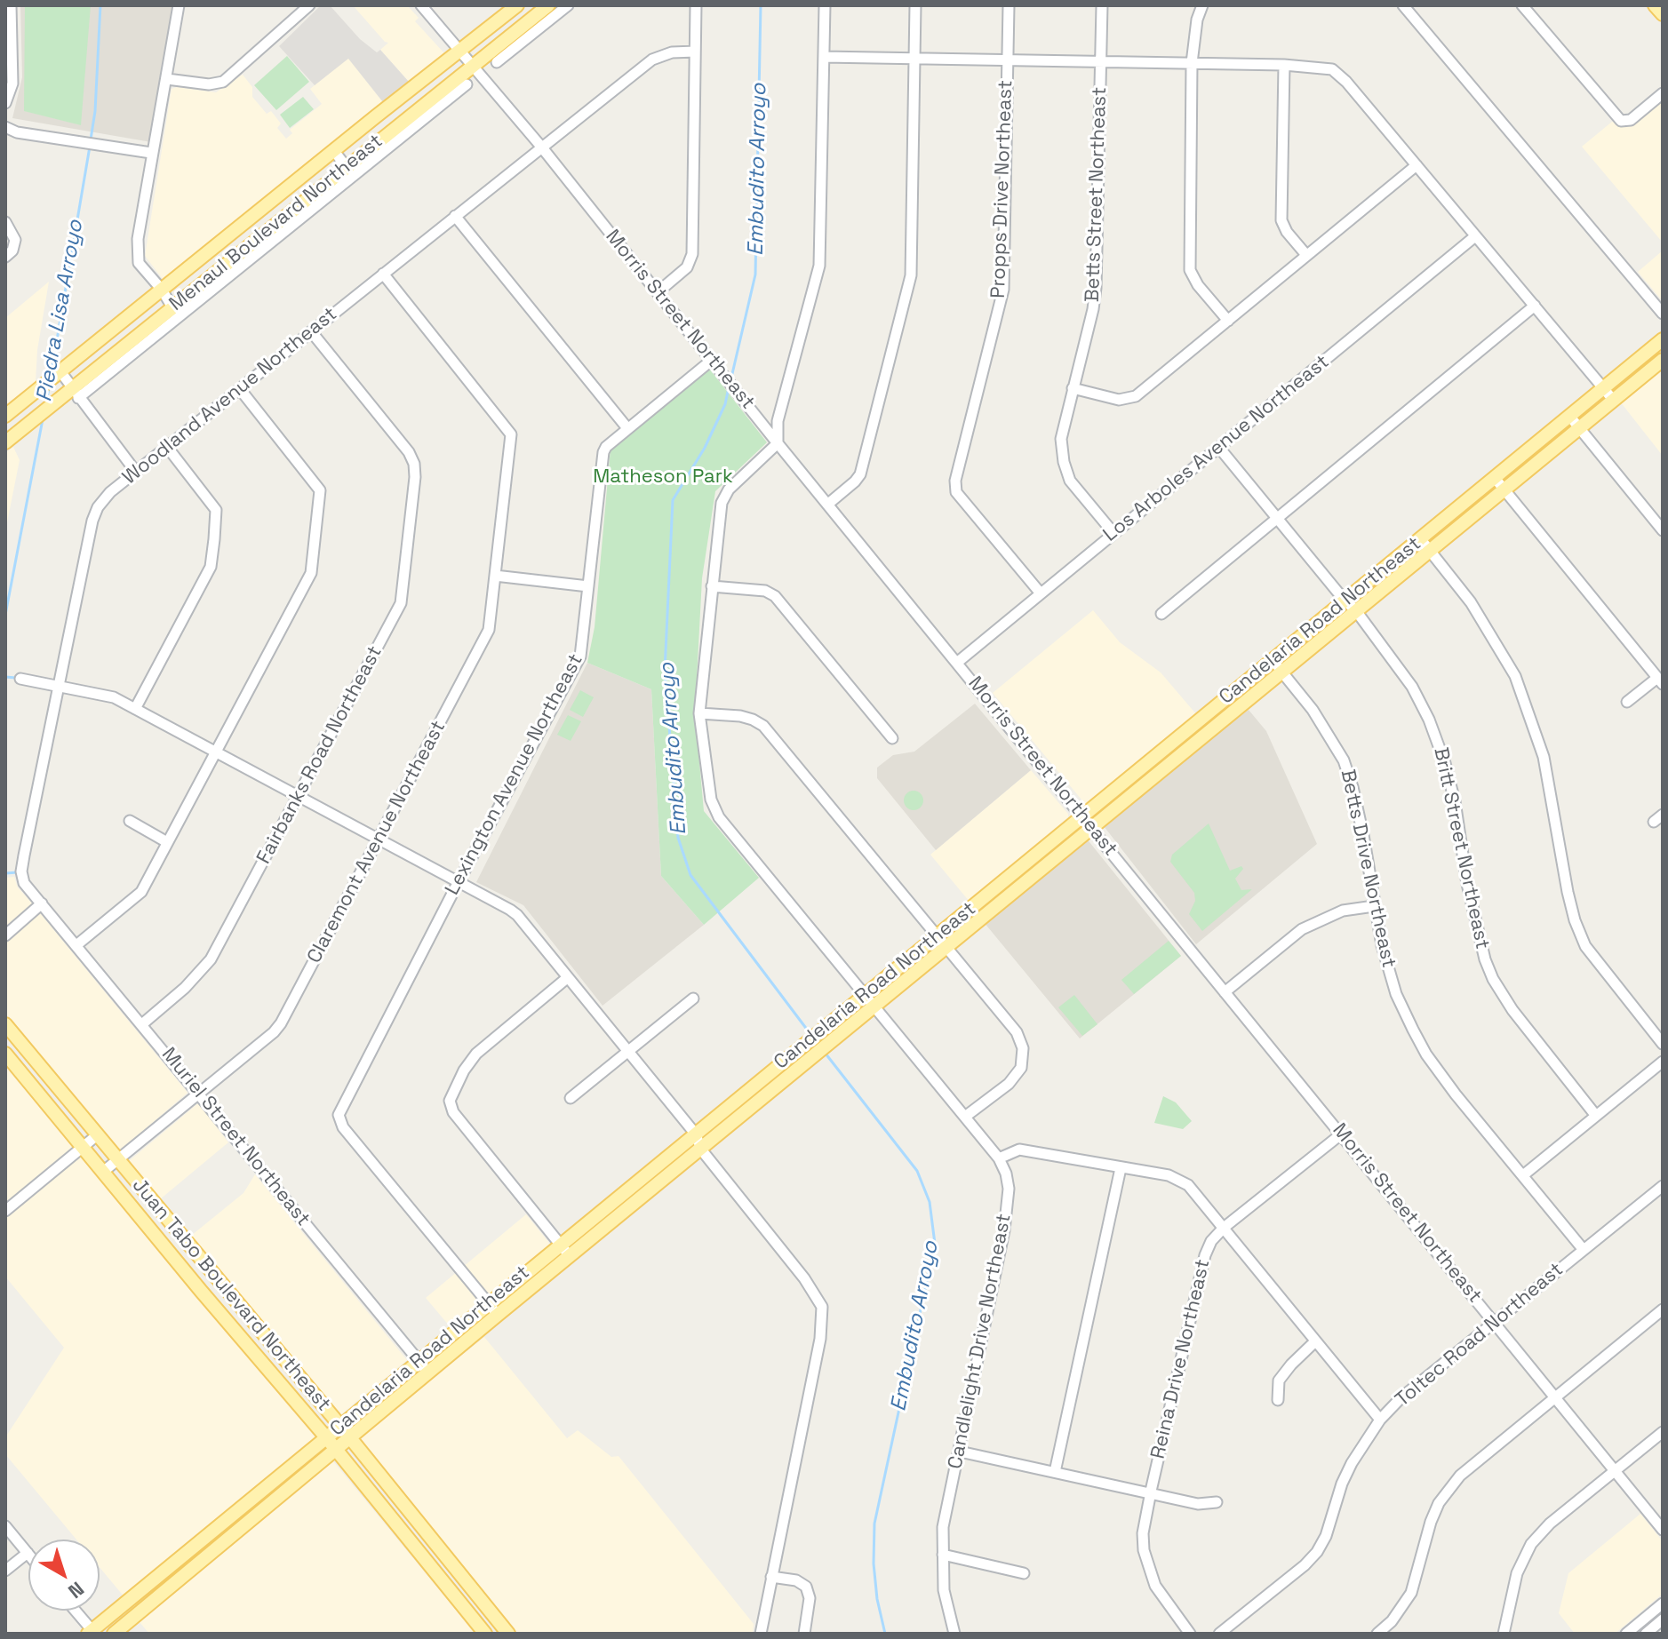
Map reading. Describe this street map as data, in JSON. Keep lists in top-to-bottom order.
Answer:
{
  "streets": {
    "main road": ["Menaul Boulevard Northeast", "Candelaria Road Northeast", "Juan Tabo Boulevard Northeast"],
    "street": [
      "Propps Drive Northeast",
      "Betts Street Northeast",
      "Morris Street Northeast",
      "Woodland Avenue Northeast",
      "Los Arboles Avenue Northeast",
      "Fairbanks Road Northeast",
      "Lexington Avenue Northeast",
      "Claremont Avenue Northeast",
      "Britt Street Northeast",
      "Betts Drive Northeast",
      "Muriel Street Northeast",
      "Toltec Road Northeast",
      "Candlelight Drive Northeast",
      "Reina Drive Northeast"
    ]
  },
  "crossings": [
    ["Propps Drive Northeast", "Los Arboles Avenue Northeast"],
    ["Betts Street Northeast", "Los Arboles Avenue Northeast"],
    ["Menaul Boulevard Northeast", "Morris Street Northeast"],
    ["Morris Street Northeast", "Woodland Avenue Northeast"],
    ["Morris Street Northeast", "Los Arboles Avenue Northeast"],
    ["Morris Street Northeast", "Candelaria Road Northeast"],
    ["Morris Street Northeast", "Lexington Avenue Northeast"],
    ["Morris Street Northeast", "Toltec Road Northeast"],
    ["Morris Street Northeast", "Reina Drive Northeast"],
    ["Woodland Avenue Northeast", "Fairbanks Road Northeast"],
    ["Woodland Avenue Northeast", "Claremont Avenue Northeast"],
    ["Woodland Avenue Northeast", "Muriel Street Northeast"],
    ["Los Arboles Avenue Northeast", "Britt Street Northeast"],
    ["Candelaria Road Northeast", "Lexington Avenue Northeast"],
    ["Candelaria Road Northeast", "Britt Street Northeast"],
    ["Candelaria Road Northeast", "Betts Drive Northeast"],
    ["Candelaria Road Northeast", "Muriel Street Northeast"],
    ["Candelaria Road Northeast", "Juan Tabo Boulevard Northeast"],
    ["Candelaria Road Northeast", "Candlelight Drive Northeast"],
    ["Fairbanks Road Northeast", "Muriel Street Northeast"],
    ["Claremont Avenue Northeast", "Muriel Street Northeast"],
    ["Claremont Avenue Northeast", "Juan Tabo Boulevard Northeast"],
    ["Betts Drive Northeast", "Toltec Road Northeast"]
  ],
  "water": ["Embudito Arroyo", "Piedra Lisa Arroyo"],
  "parks": ["Matheson Park"],
  "north": "bottom right"
}
